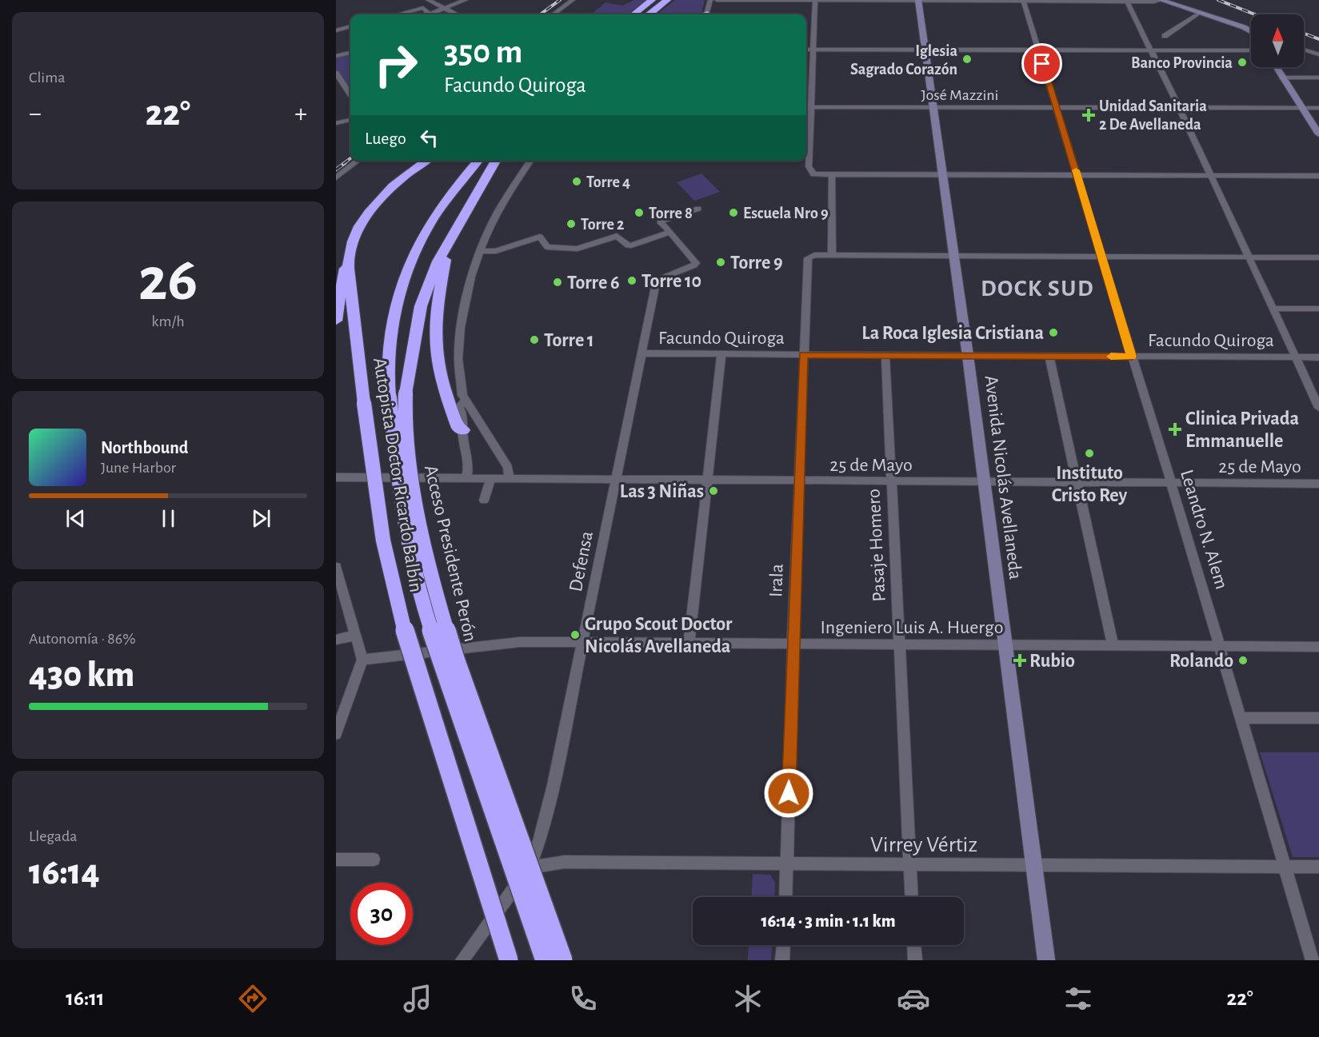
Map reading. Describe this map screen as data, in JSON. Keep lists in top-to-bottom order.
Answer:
{
  "streets": {
    "highway": ["Autopista Doctor Ricardo Balbín", "Acceso Presidente Perón"],
    "main road": ["Avenida Nicolás Avellaneda"],
    "street": [
      "José Mazzini",
      "Facundo Quiroga",
      "25 de Mayo",
      "Leandro N. Alem",
      "Pasaje Homero",
      "Defensa",
      "Irala",
      "Ingeniero Luis A. Huergo",
      "Virrey Vértiz"
    ]
  },
  "crossings": [
    ["José Mazzini", "Avenida Nicolás Avellaneda"],
    ["José Mazzini", "Leandro N. Alem"],
    ["Facundo Quiroga", "Avenida Nicolás Avellaneda"],
    ["Facundo Quiroga", "Leandro N. Alem"],
    ["Facundo Quiroga", "Pasaje Homero"],
    ["Facundo Quiroga", "Defensa"],
    ["Facundo Quiroga", "Irala"],
    ["25 de Mayo", "Avenida Nicolás Avellaneda"],
    ["25 de Mayo", "Leandro N. Alem"],
    ["25 de Mayo", "Pasaje Homero"],
    ["25 de Mayo", "Defensa"],
    ["25 de Mayo", "Irala"],
    ["Autopista Doctor Ricardo Balbín", "Acceso Presidente Perón"],
    ["Avenida Nicolás Avellaneda", "Ingeniero Luis A. Huergo"],
    ["Avenida Nicolás Avellaneda", "Virrey Vértiz"],
    ["Leandro N. Alem", "Ingeniero Luis A. Huergo"],
    ["Leandro N. Alem", "Virrey Vértiz"],
    ["Pasaje Homero", "Ingeniero Luis A. Huergo"],
    ["Pasaje Homero", "Virrey Vértiz"],
    ["Defensa", "Ingeniero Luis A. Huergo"],
    ["Defensa", "Virrey Vértiz"],
    ["Irala", "Ingeniero Luis A. Huergo"],
    ["Irala", "Virrey Vértiz"]
  ],
  "districts": ["DOCK SUD"],
  "places": {
    "other": [
      "Iglesia Sagrado Corazón",
      "Banco Provincia",
      "Torre 4",
      "Torre 8",
      "Escuela Nro 9",
      "Torre 2",
      "Torre 9",
      "Torre 10",
      "Torre 6",
      "La Roca Iglesia Cristiana",
      "Torre 1",
      "Instituto Cristo Rey",
      "Las 3 Niñas",
      "Grupo Scout Doctor Nicolás Avellaneda",
      "Rolando"
    ],
    "health": ["Unidad Sanitaria 2 De Avellaneda", "Clinica Privada Emmanuelle", "Rubio"]
  },
  "north": "top",
  "page": {
    "tile": [
      "Clima",
      ["26", "km/h"],
      ["Autonomía · 86%", "430 km"],
      ["Llegada", "16:14"]
    ],
    "turn": ["350 m", "Facundo Quiroga"],
    "heat": ["−", "22°", "+"],
    "then": "Luego",
    "song": ["Northbound", "June Harbor"],
    "limit": "30",
    "trip": "16:14 · 3 min · 1.1 km",
    "tabs": ["16:11", "22°"]
  }
}
